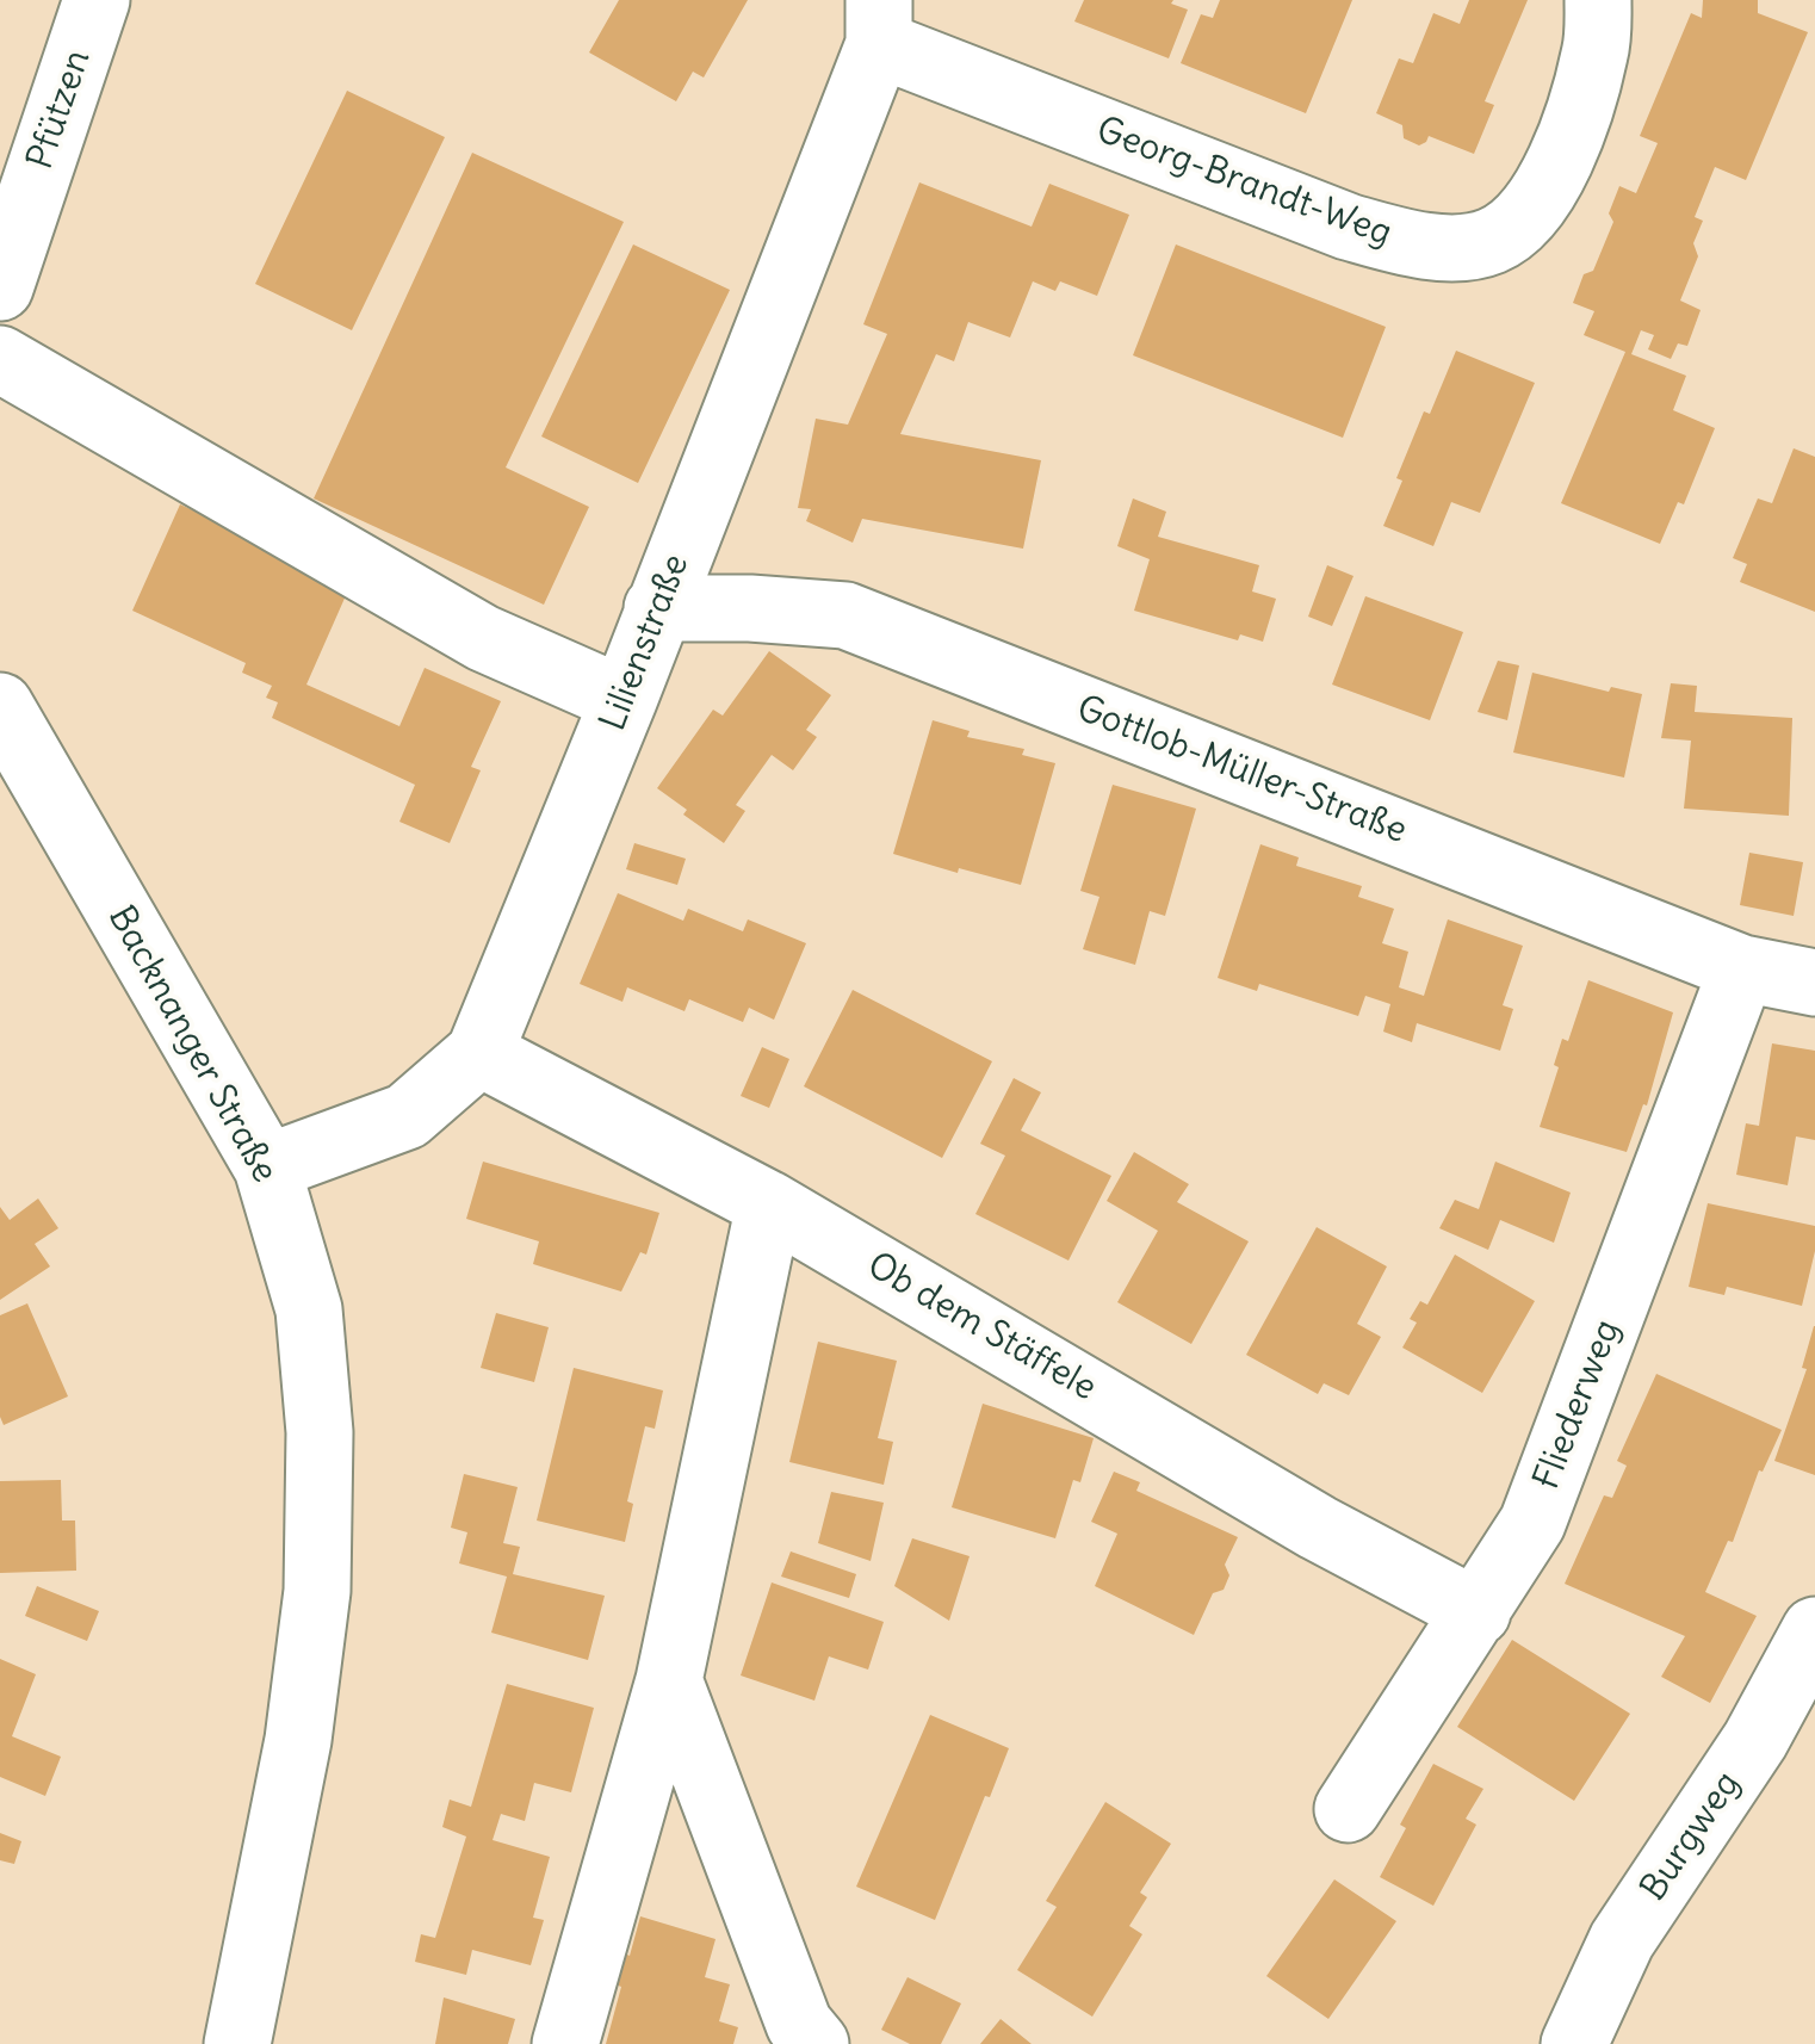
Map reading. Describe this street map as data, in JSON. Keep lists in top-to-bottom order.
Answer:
{
  "streets": {
    "street": [
      "Pfützen",
      "Georg-Brandt-Weg",
      "Lilienstraße",
      "Gottlob-Müller-Straße",
      "Backnanger Straße",
      "Ob dem Stäffele",
      "Fliederweg",
      "Burgweg"
    ]
  },
  "crossings": [
    ["Georg-Brandt-Weg", "Lilienstraße"],
    ["Lilienstraße", "Gottlob-Müller-Straße"],
    ["Lilienstraße", "Backnanger Straße"],
    ["Lilienstraße", "Ob dem Stäffele"],
    ["Gottlob-Müller-Straße", "Fliederweg"],
    ["Ob dem Stäffele", "Fliederweg"]
  ]
}
